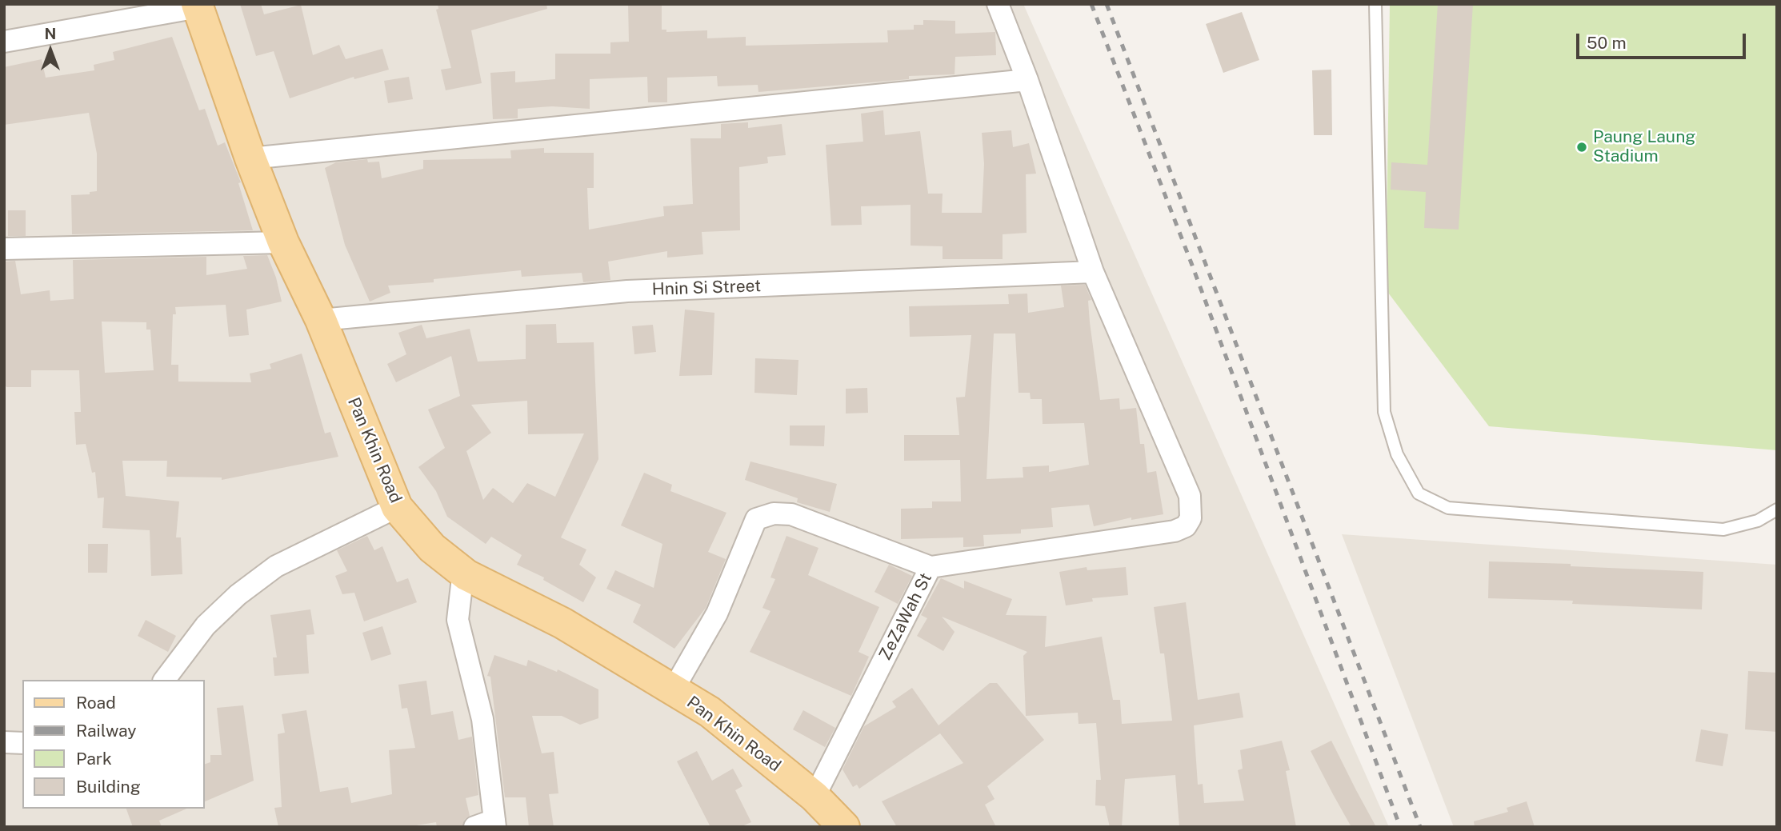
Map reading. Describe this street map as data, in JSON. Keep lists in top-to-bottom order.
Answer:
{
  "streets": {
    "main road": ["Pan Khin Road"],
    "street": ["Hnin Si Street", "ZeZaWah St"]
  },
  "crossings": [
    ["Hnin Si Street", "Pan Khin Road"],
    ["Hnin Si Street", "ZeZaWah St"],
    ["Pan Khin Road", "ZeZaWah St"]
  ],
  "places": ["Paung Laung Stadium"],
  "legend": [
    "Road",
    "Railway",
    "Park",
    "Building"
  ],
  "scale_bar": "50 m",
  "north": "top"
}
